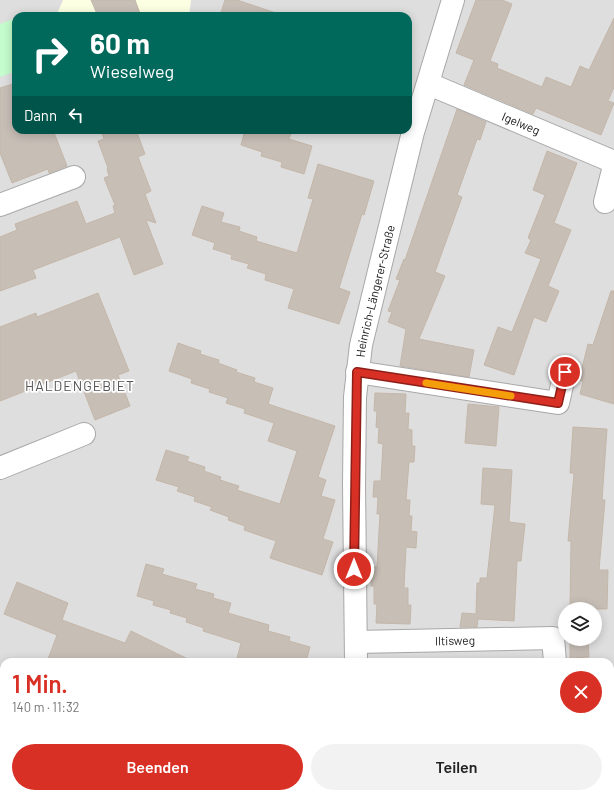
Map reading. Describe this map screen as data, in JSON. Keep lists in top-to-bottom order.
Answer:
{
  "streets": {
    "street": ["Igelweg", "Heinrich-Längerer-Straße", "Iltisweg"]
  },
  "crossings": [
    ["Igelweg", "Heinrich-Längerer-Straße"],
    ["Heinrich-Längerer-Straße", "Iltisweg"]
  ],
  "districts": ["HALDENGEBIET"],
  "page": {
    "turn": ["60 m", "Wieselweg"],
    "then": "Dann",
    "heading": ["1 Min.", "140 m · 11:32"],
    "buttons": ["Beenden", "Teilen"]
  }
}
